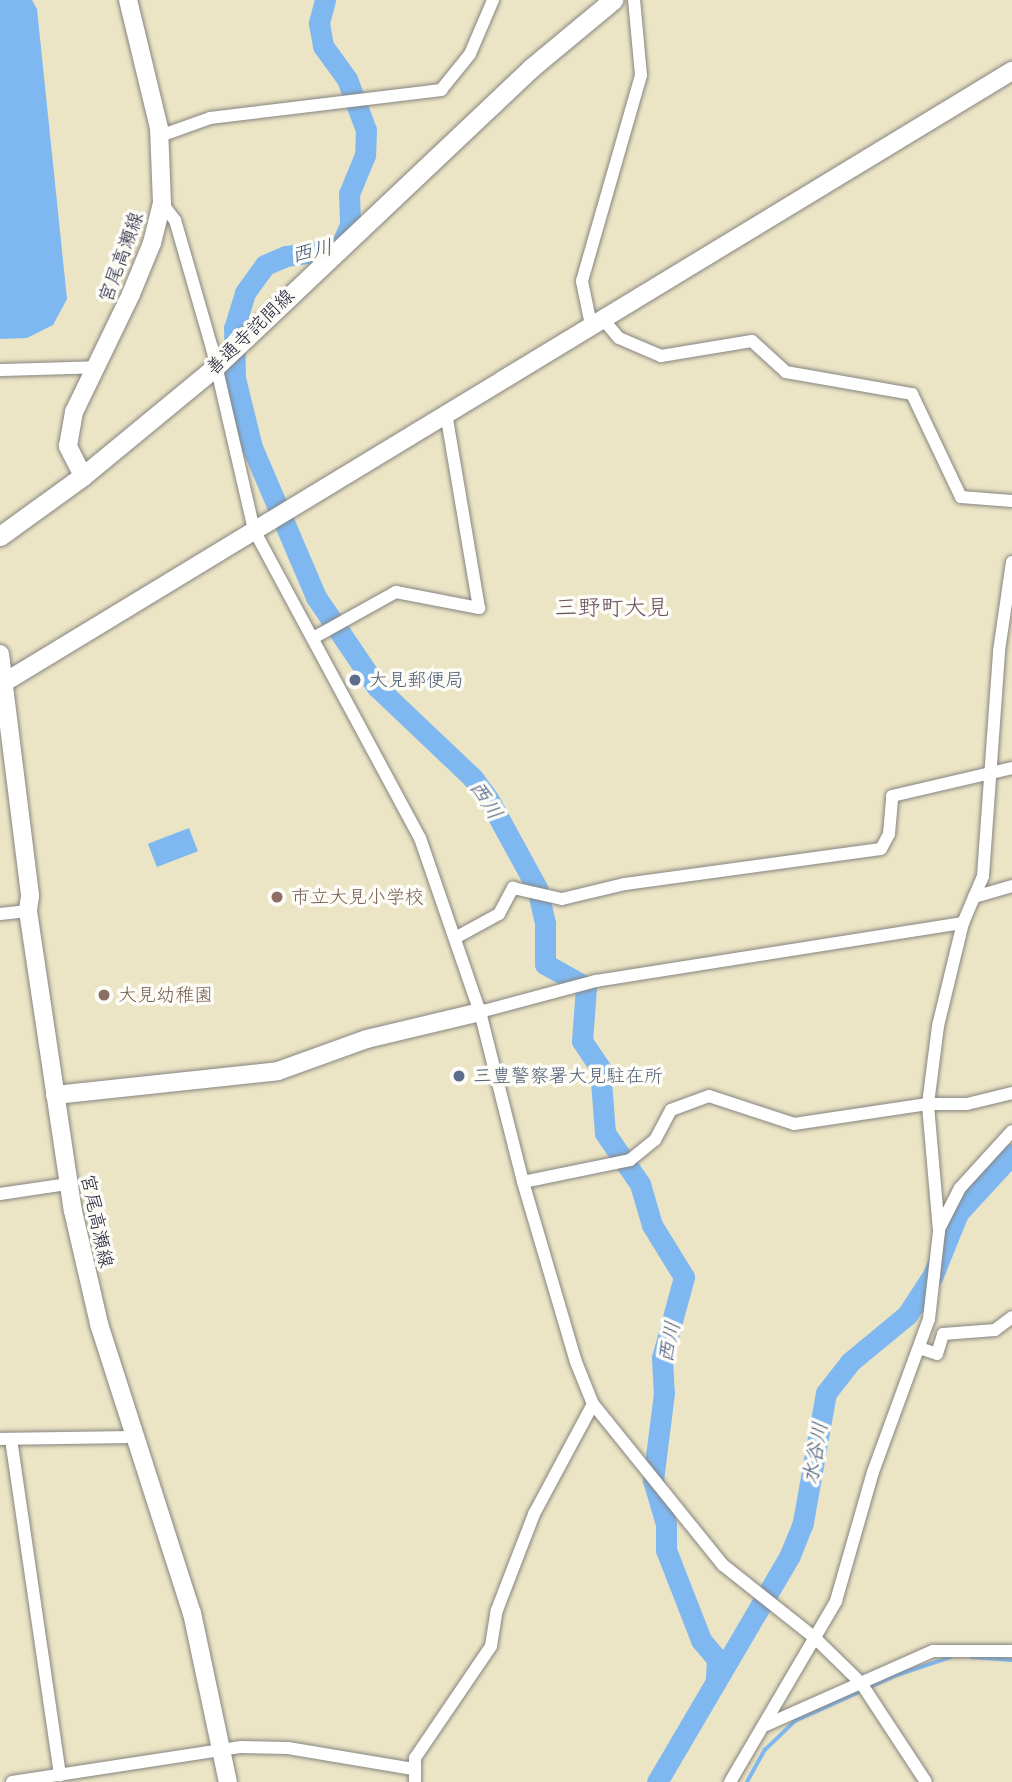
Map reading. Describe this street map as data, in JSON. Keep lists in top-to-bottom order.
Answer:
{
  "streets": {
    "main road": ["宮尾高瀬線", "善通寺詫間線"]
  },
  "crossings": [
    ["宮尾高瀬線", "善通寺詫間線"]
  ],
  "districts": ["三野町大見"],
  "water": ["西川", "水谷川"],
  "places": [
    "大見郵便局",
    "市立大見小学校",
    "大見幼稚園",
    "三豊警察署大見駐在所"
  ]
}
